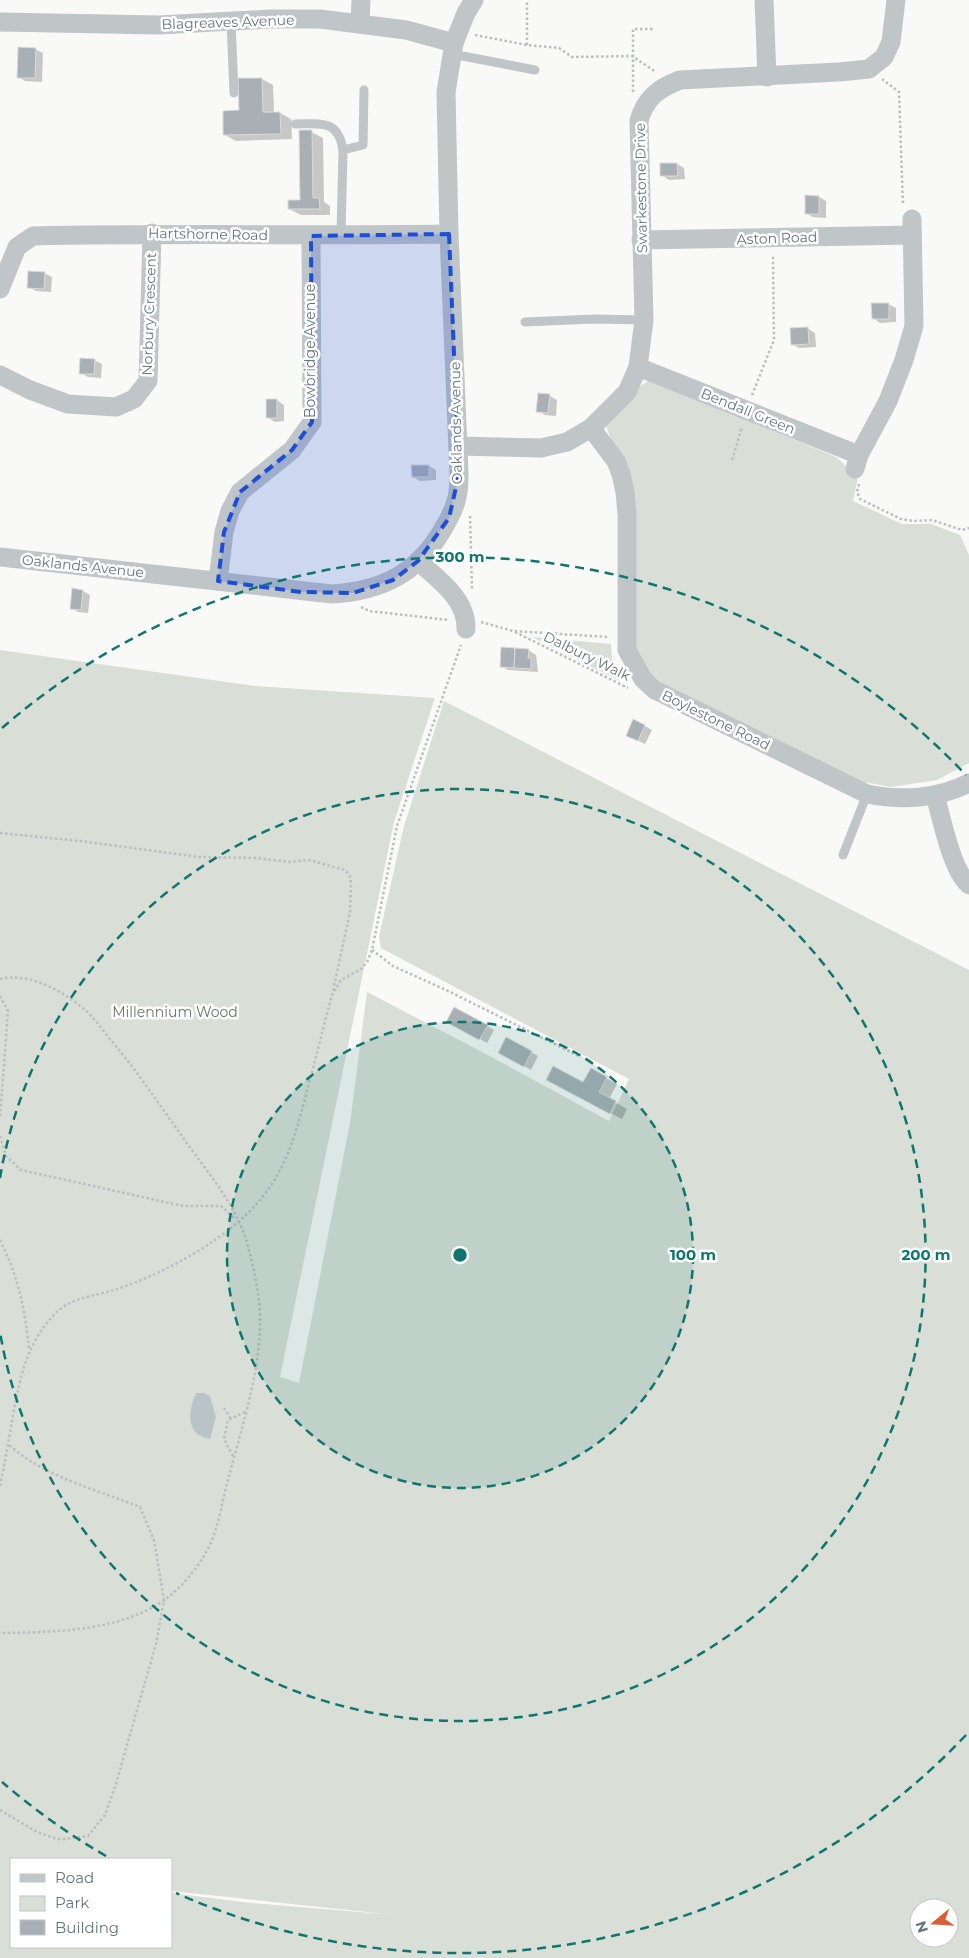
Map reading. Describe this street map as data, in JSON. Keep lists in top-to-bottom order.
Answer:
{
  "streets": {
    "street": [
      "Blagreaves Avenue",
      "Swarkestone Drive",
      "Hartshorne Road",
      "Aston Road",
      "Norbury Crescent",
      "Bowbridge Avenue",
      "Bendall Green",
      "Oaklands Avenue",
      "Boylestone Road"
    ],
    "path": ["Dalbury Walk"]
  },
  "crossings": [
    ["Blagreaves Avenue", "Oaklands Avenue"],
    ["Swarkestone Drive", "Aston Road"],
    ["Swarkestone Drive", "Bendall Green"],
    ["Swarkestone Drive", "Oaklands Avenue"],
    ["Swarkestone Drive", "Boylestone Road"],
    ["Hartshorne Road", "Norbury Crescent"],
    ["Hartshorne Road", "Bowbridge Avenue"],
    ["Hartshorne Road", "Oaklands Avenue"],
    ["Bowbridge Avenue", "Oaklands Avenue"],
    ["Dalbury Walk", "Boylestone Road"]
  ],
  "parks": ["Millennium Wood"],
  "legend": ["Road", "Park", "Building"],
  "north": "left",
  "rings": ["300 m", "100 m", "200 m"]
}
